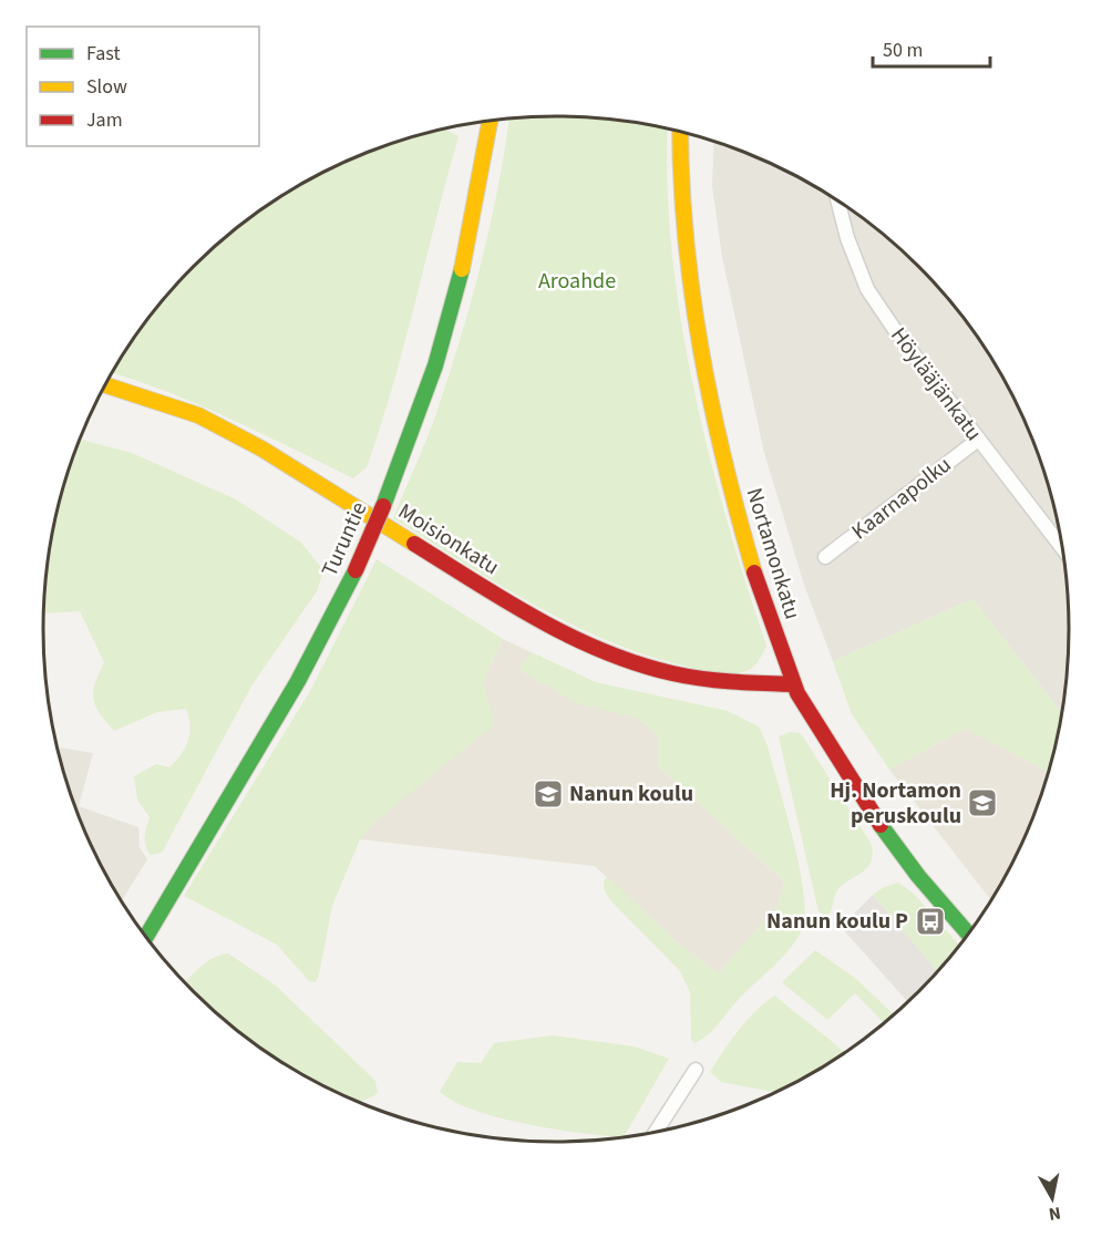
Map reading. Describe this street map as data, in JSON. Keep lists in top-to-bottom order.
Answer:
{
  "streets": {
    "main road": ["Turuntie", "Moisionkatu", "Nortamonkatu"],
    "street": ["Höylääjänkatu", "Kaarnapolku"]
  },
  "crossings": [
    ["Höylääjänkatu", "Kaarnapolku"],
    ["Moisionkatu", "Nortamonkatu"]
  ],
  "parks": ["Aroahde"],
  "places": {
    "school or university": ["Nanun koulu", "Hj. Nortamon peruskoulu"],
    "bus stop": ["Nanun koulu P"]
  },
  "legend": ["Fast", "Slow", "Jam"],
  "scale_bar": "50 m",
  "north": "bottom"
}
